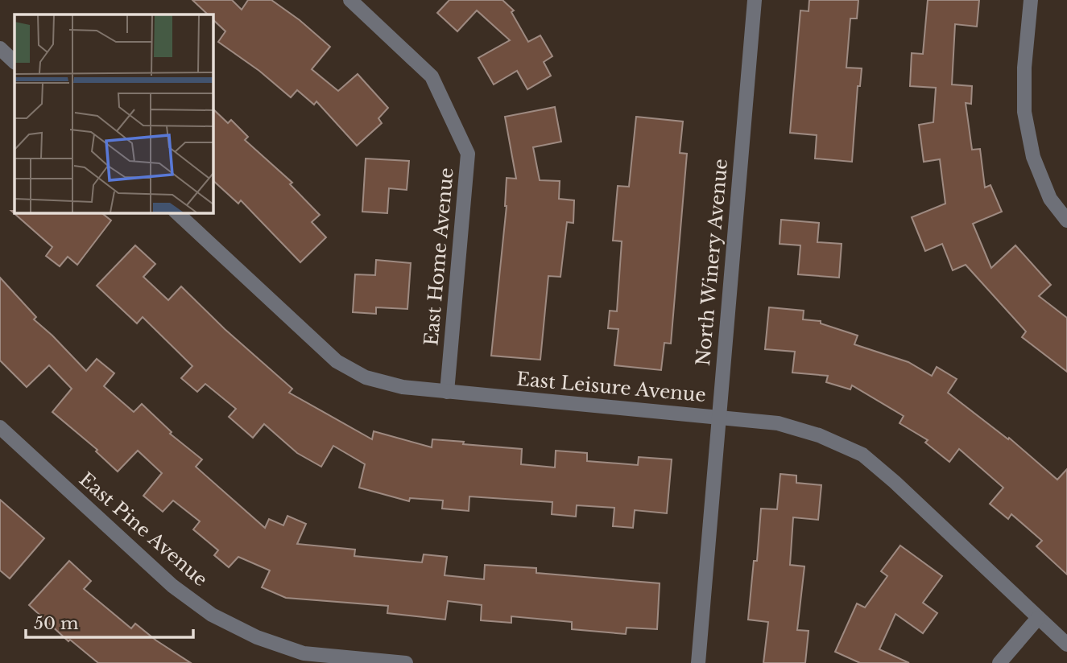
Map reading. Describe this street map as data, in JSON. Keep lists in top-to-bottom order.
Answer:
{
  "streets": {
    "street": [
      "East Home Avenue",
      "North Winery Avenue",
      "East Leisure Avenue",
      "East Pine Avenue"
    ]
  },
  "crossings": [
    ["East Home Avenue", "East Leisure Avenue"],
    ["North Winery Avenue", "East Leisure Avenue"]
  ],
  "scale_bar": "50 m"
}
